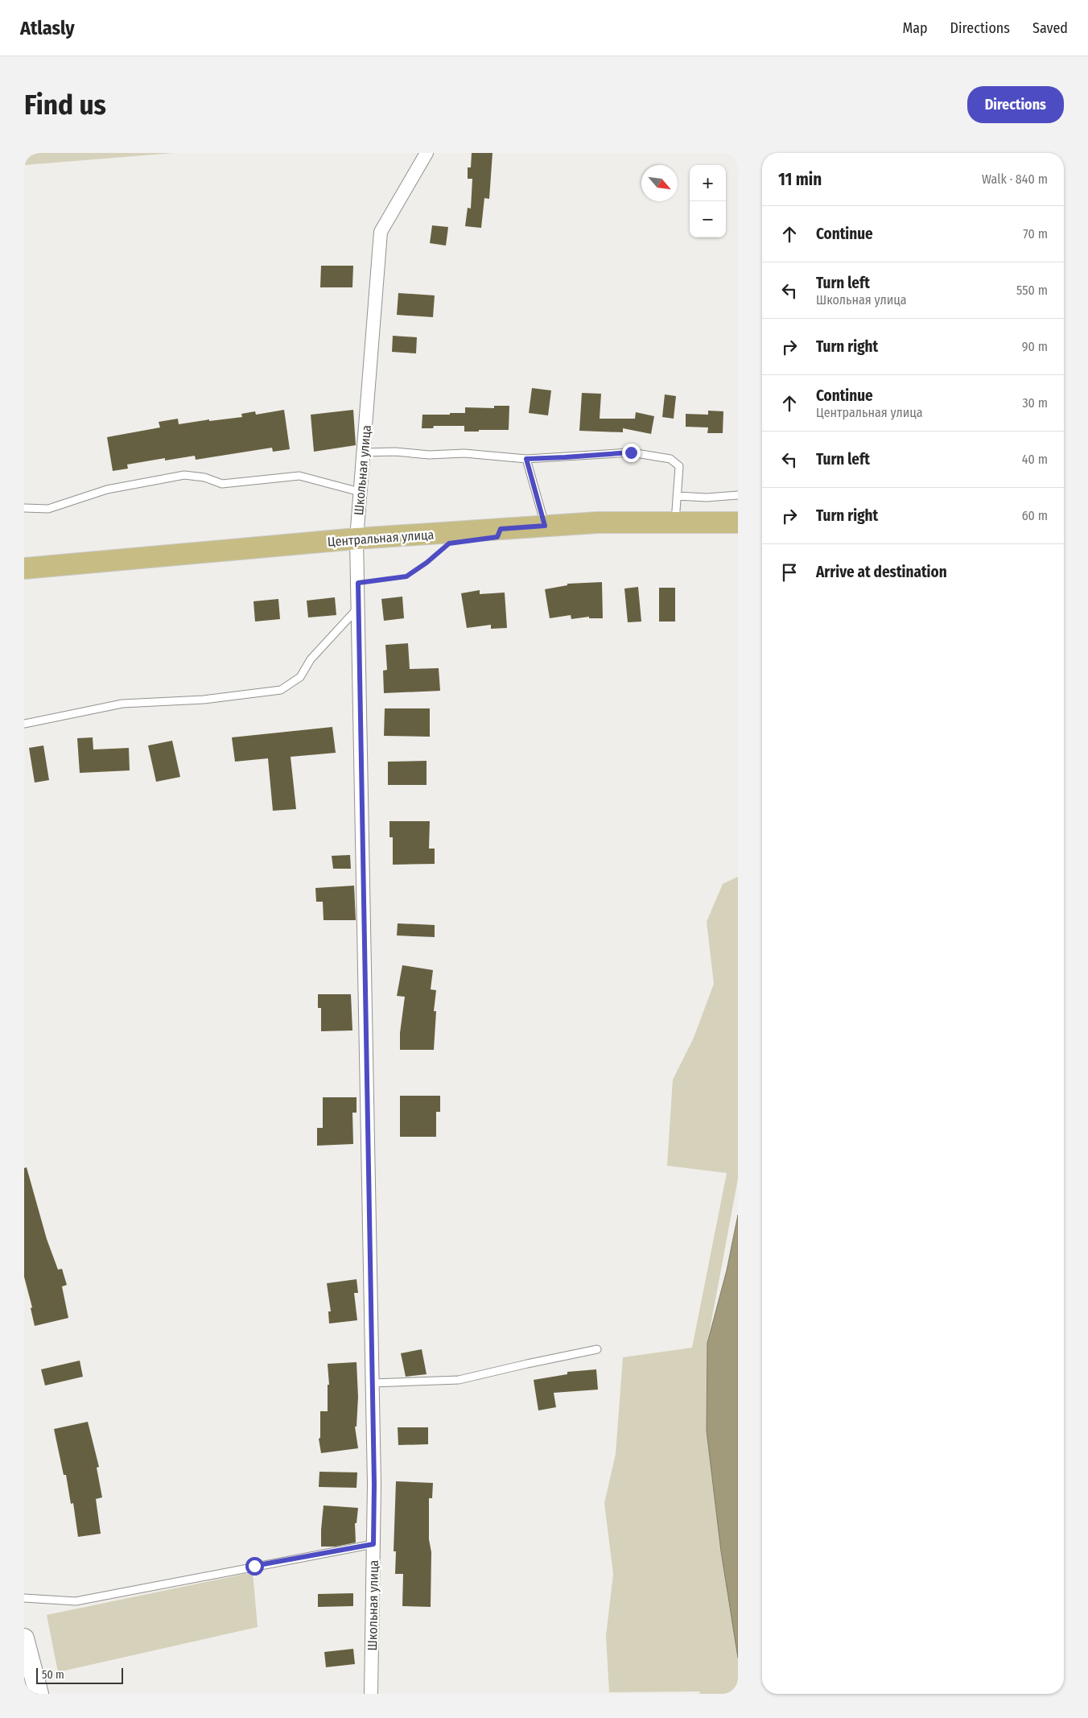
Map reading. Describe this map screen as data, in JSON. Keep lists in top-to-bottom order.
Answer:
{
  "streets": {
    "main road": ["Центральная улица"],
    "street": ["Школьная улица"]
  },
  "crossings": [
    ["Школьная улица", "Центральная улица"]
  ],
  "scale_bar": "50 m",
  "north": "bottom right",
  "page": {
    "header": "Atlasly",
    "nav": ["Map", "Directions", "Saved"],
    "buttons": "Directions",
    "title": "Find us",
    "heading": ["11 min", "Walk · 840 m"],
    "map_buttons": ["+", "−"],
    "list": [
      ["Continue", "70 m"],
      ["Turn left", "Школьная улица", "550 m"],
      ["Turn right", "90 m"],
      ["Continue", "Центральная улица", "30 m"],
      ["Turn left", "40 m"],
      ["Turn right", "60 m"],
      "Arrive at destination"
    ],
    "scale": "50 m"
  }
}
